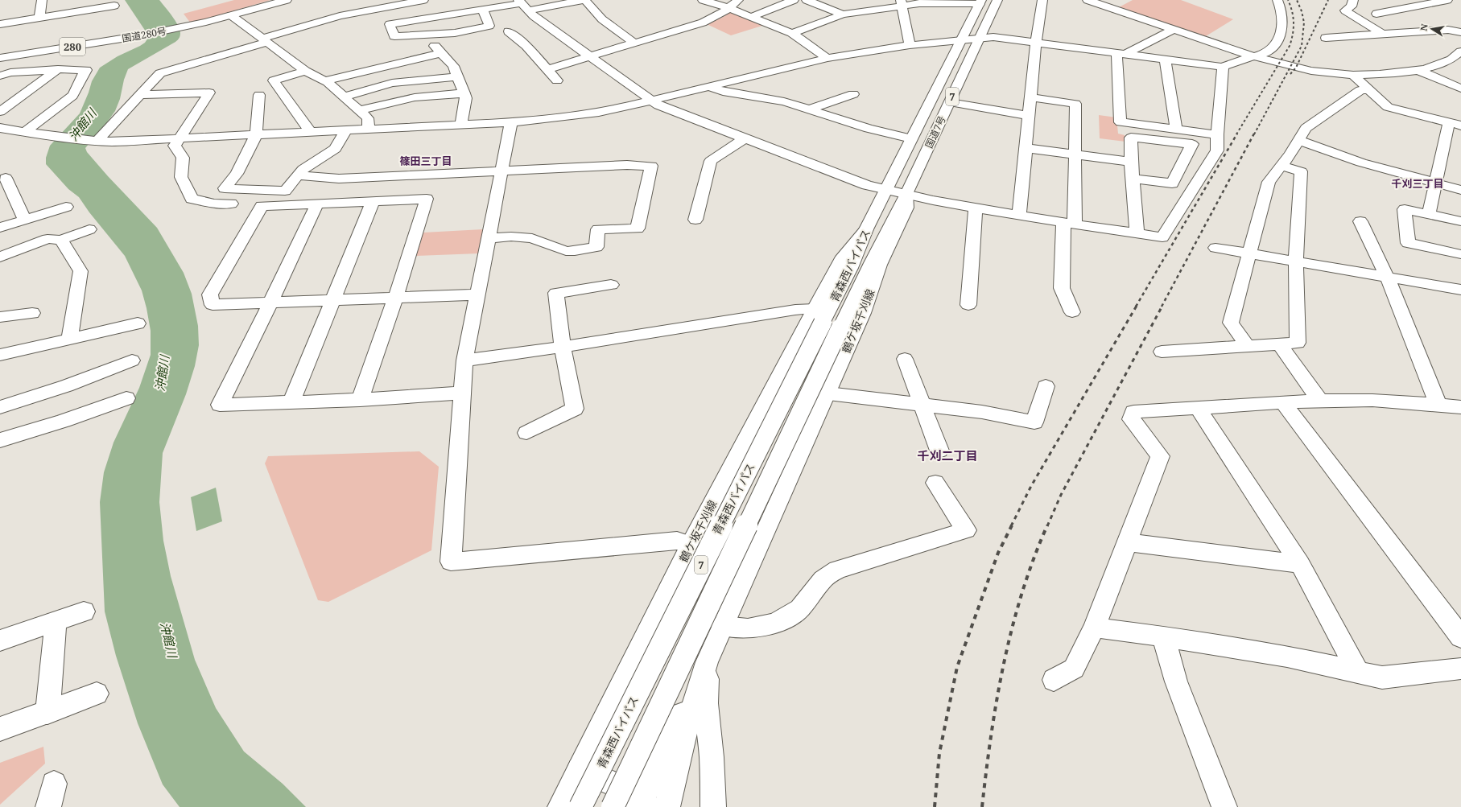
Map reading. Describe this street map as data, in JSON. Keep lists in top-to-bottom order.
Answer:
{
  "streets": {
    "main road": [
      "国道280号",
      "280",
      "7",
      "国道7号",
      "青森西バイパス",
      "鶴ケ坂千刈線"
    ]
  },
  "crossings": [
    ["国道7号", "青森西バイパス"],
    ["国道7号", "鶴ケ坂千刈線"],
    ["青森西バイパス", "鶴ケ坂千刈線"]
  ],
  "districts": ["篠田三丁目", "千刈三丁目", "千刈二丁目"],
  "water": ["沖館川"],
  "north": "left"
}
